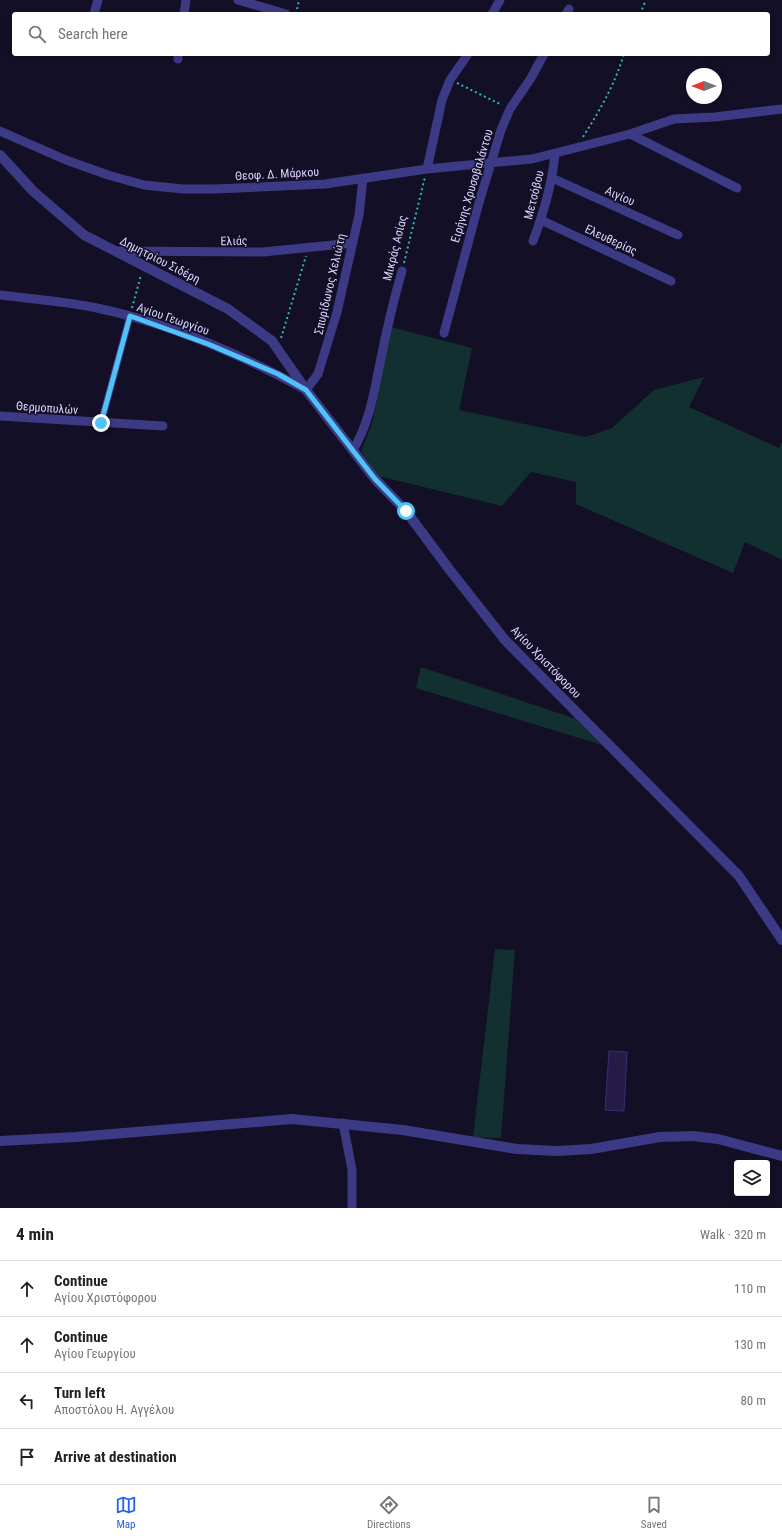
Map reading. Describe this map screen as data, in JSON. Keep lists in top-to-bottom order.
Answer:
{
  "streets": {
    "street": [
      "Θεοφ. Δ. Μάρκου",
      "Ειρήνης Χρυσοβαλάντου",
      "Μετσόβου",
      "Αιγίου",
      "Ελευθερίας",
      "Ελιάς",
      "Μικράς Ασίας",
      "Δημητρίου Σιδέρη",
      "Σπυρίδωνος Χελιώτη",
      "Αγίου Γεωργίου",
      "Θερμοπυλών",
      "Αγίου Χριστόφορου"
    ]
  },
  "crossings": [
    ["Θεοφ. Δ. Μάρκου", "Ειρήνης Χρυσοβαλάντου"],
    ["Θεοφ. Δ. Μάρκου", "Μετσόβου"],
    ["Θεοφ. Δ. Μάρκου", "Μικράς Ασίας"],
    ["Θεοφ. Δ. Μάρκου", "Σπυρίδωνος Χελιώτη"],
    ["Μετσόβου", "Αιγίου"],
    ["Μετσόβου", "Ελευθερίας"],
    ["Ελιάς", "Δημητρίου Σιδέρη"],
    ["Ελιάς", "Σπυρίδωνος Χελιώτη"],
    ["Μικράς Ασίας", "Αγίου Χριστόφορου"],
    ["Δημητρίου Σιδέρη", "Σπυρίδωνος Χελιώτη"],
    ["Δημητρίου Σιδέρη", "Αγίου Γεωργίου"],
    ["Δημητρίου Σιδέρη", "Αγίου Χριστόφορου"],
    ["Σπυρίδωνος Χελιώτη", "Αγίου Γεωργίου"],
    ["Σπυρίδωνος Χελιώτη", "Αγίου Χριστόφορου"],
    ["Αγίου Γεωργίου", "Αγίου Χριστόφορου"]
  ],
  "north": "left",
  "page": {
    "search": "Search here",
    "heading": ["4 min", "Walk · 320 m"],
    "list": [
      ["Continue", "Αγίου Χριστόφορου", "110 m"],
      ["Continue", "Αγίου Γεωργίου", "130 m"],
      ["Turn left", "Αποστόλου Η. Αγγέλου", "80 m"],
      "Arrive at destination"
    ],
    "nav": ["Map", "Directions", "Saved"]
  }
}
